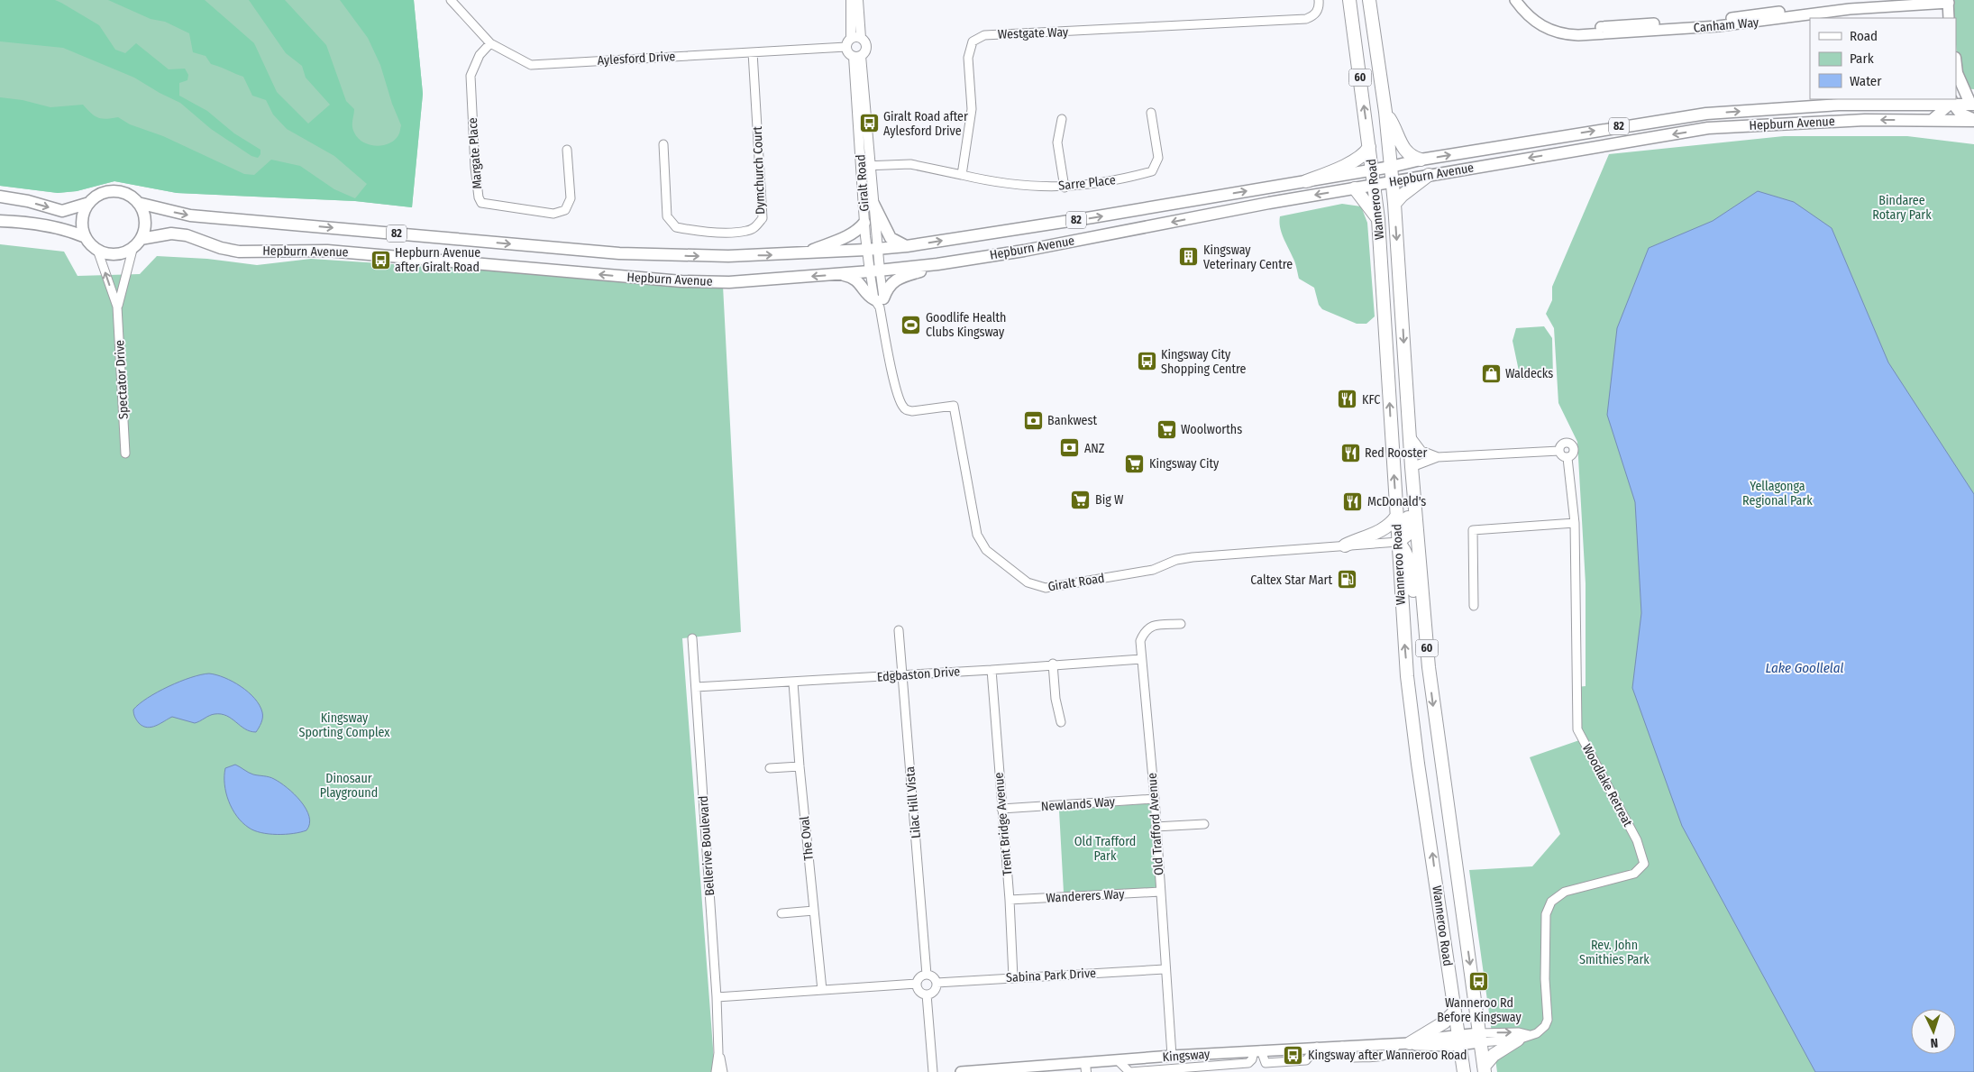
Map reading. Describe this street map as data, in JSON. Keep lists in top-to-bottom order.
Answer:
{
  "streets": {
    "highway": ["60", "Wanneroo Road"],
    "main road": [
      "Canham Way",
      "Hepburn Avenue",
      "82",
      "Kingsway"
    ],
    "street": [
      "Westgate Way",
      "Aylesford Drive",
      "Margate Place",
      "Dymchurch Court",
      "Giralt Road",
      "Sarre Place",
      "Spectator Drive",
      "Edgbaston Drive",
      "Woodlake Retreat",
      "Lilac Hill Vista",
      "Newlands Way",
      "Trent Bridge Avenue",
      "Old Trafford Avenue",
      "The Oval",
      "Bellerive Boulevard",
      "Wanderers Way",
      "Sabina Park Drive"
    ]
  },
  "crossings": [
    ["Westgate Way", "Sarre Place"],
    ["Aylesford Drive", "Margate Place"],
    ["Aylesford Drive", "Dymchurch Court"],
    ["Aylesford Drive", "Giralt Road"],
    ["Hepburn Avenue", "82"],
    ["Hepburn Avenue", "Giralt Road"],
    ["Hepburn Avenue", "Wanneroo Road"],
    ["Hepburn Avenue", "Spectator Drive"],
    ["82", "Spectator Drive"],
    ["Giralt Road", "Wanneroo Road"],
    ["Wanneroo Road", "Kingsway"],
    ["Edgbaston Drive", "Lilac Hill Vista"],
    ["Edgbaston Drive", "Trent Bridge Avenue"],
    ["Edgbaston Drive", "Old Trafford Avenue"],
    ["Edgbaston Drive", "The Oval"],
    ["Edgbaston Drive", "Bellerive Boulevard"],
    ["Lilac Hill Vista", "Sabina Park Drive"],
    ["Newlands Way", "Trent Bridge Avenue"],
    ["Newlands Way", "Old Trafford Avenue"],
    ["Trent Bridge Avenue", "Wanderers Way"],
    ["Trent Bridge Avenue", "Sabina Park Drive"],
    ["Old Trafford Avenue", "Wanderers Way"],
    ["Old Trafford Avenue", "Sabina Park Drive"],
    ["Old Trafford Avenue", "Kingsway"]
  ],
  "water": ["Lake Goollelal"],
  "parks": [
    "Bindaree Rotary Park",
    "Yellagonga Regional Park",
    "Kingsway Sporting Complex",
    "Dinosaur Playground",
    "Old Trafford Park",
    "Rev. John Smithies Park"
  ],
  "places": {
    "bus stop": [
      "Giralt Road after Aylesford Drive",
      "Hepburn Avenue after Giralt Road",
      "Kingsway City Shopping Centre",
      "Wanneroo Rd Before Kingsway",
      "Kingsway after Wanneroo Road"
    ],
    "building": ["Kingsway Veterinary Centre"],
    "sports": ["Goodlife Health Clubs Kingsway"],
    "shop": ["Waldecks"],
    "restaurant": ["KFC", "Red Rooster", "McDonald's"],
    "bank": ["Bankwest", "ANZ"],
    "supermarket": ["Woolworths", "Kingsway City", "Big W"],
    "fuel station": ["Caltex Star Mart"]
  },
  "legend": ["Road", "Park", "Water"],
  "north": "bottom"
}
